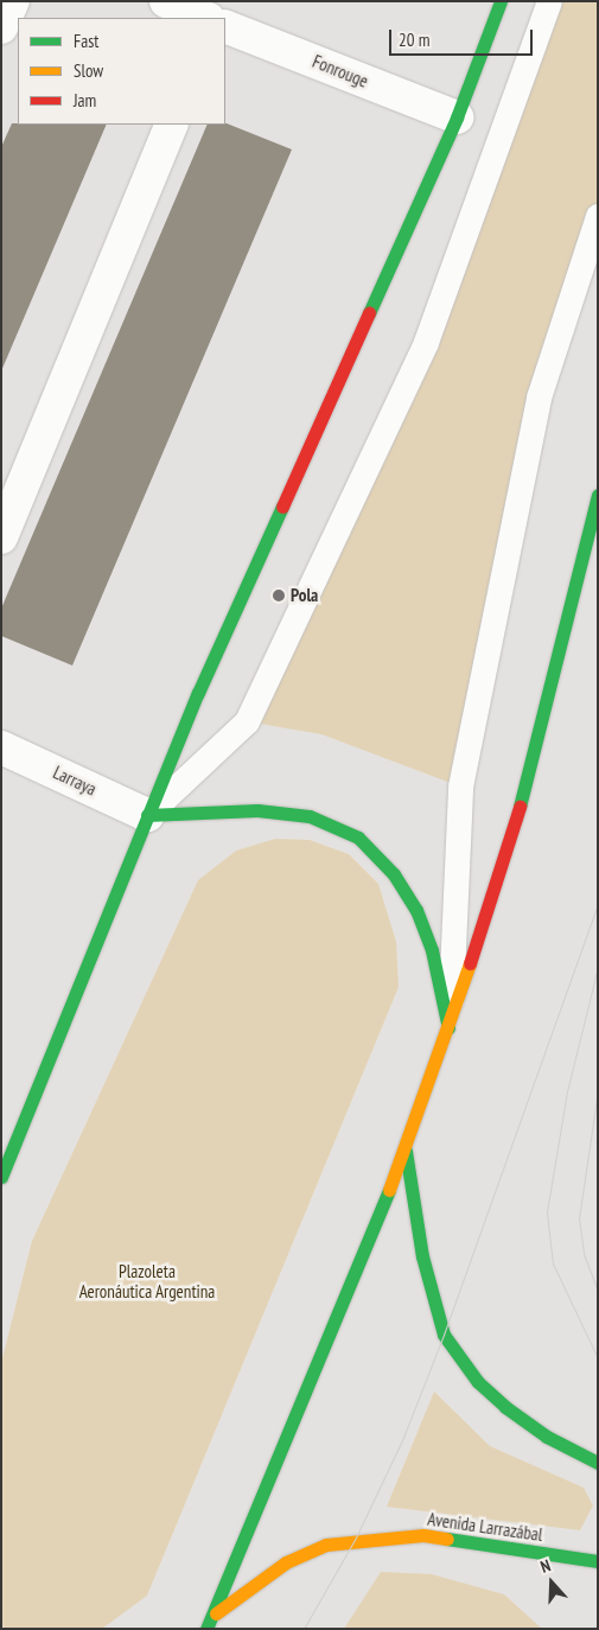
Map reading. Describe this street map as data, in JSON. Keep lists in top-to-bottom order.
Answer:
{
  "streets": {
    "main road": ["Avenida Larrazábal"],
    "street": ["Fonrouge", "Larraya"]
  },
  "parks": ["Plazoleta Aeronáutica Argentina"],
  "places": ["Pola"],
  "legend": ["Fast", "Slow", "Jam"],
  "scale_bar": "20 m",
  "north": "top"
}
